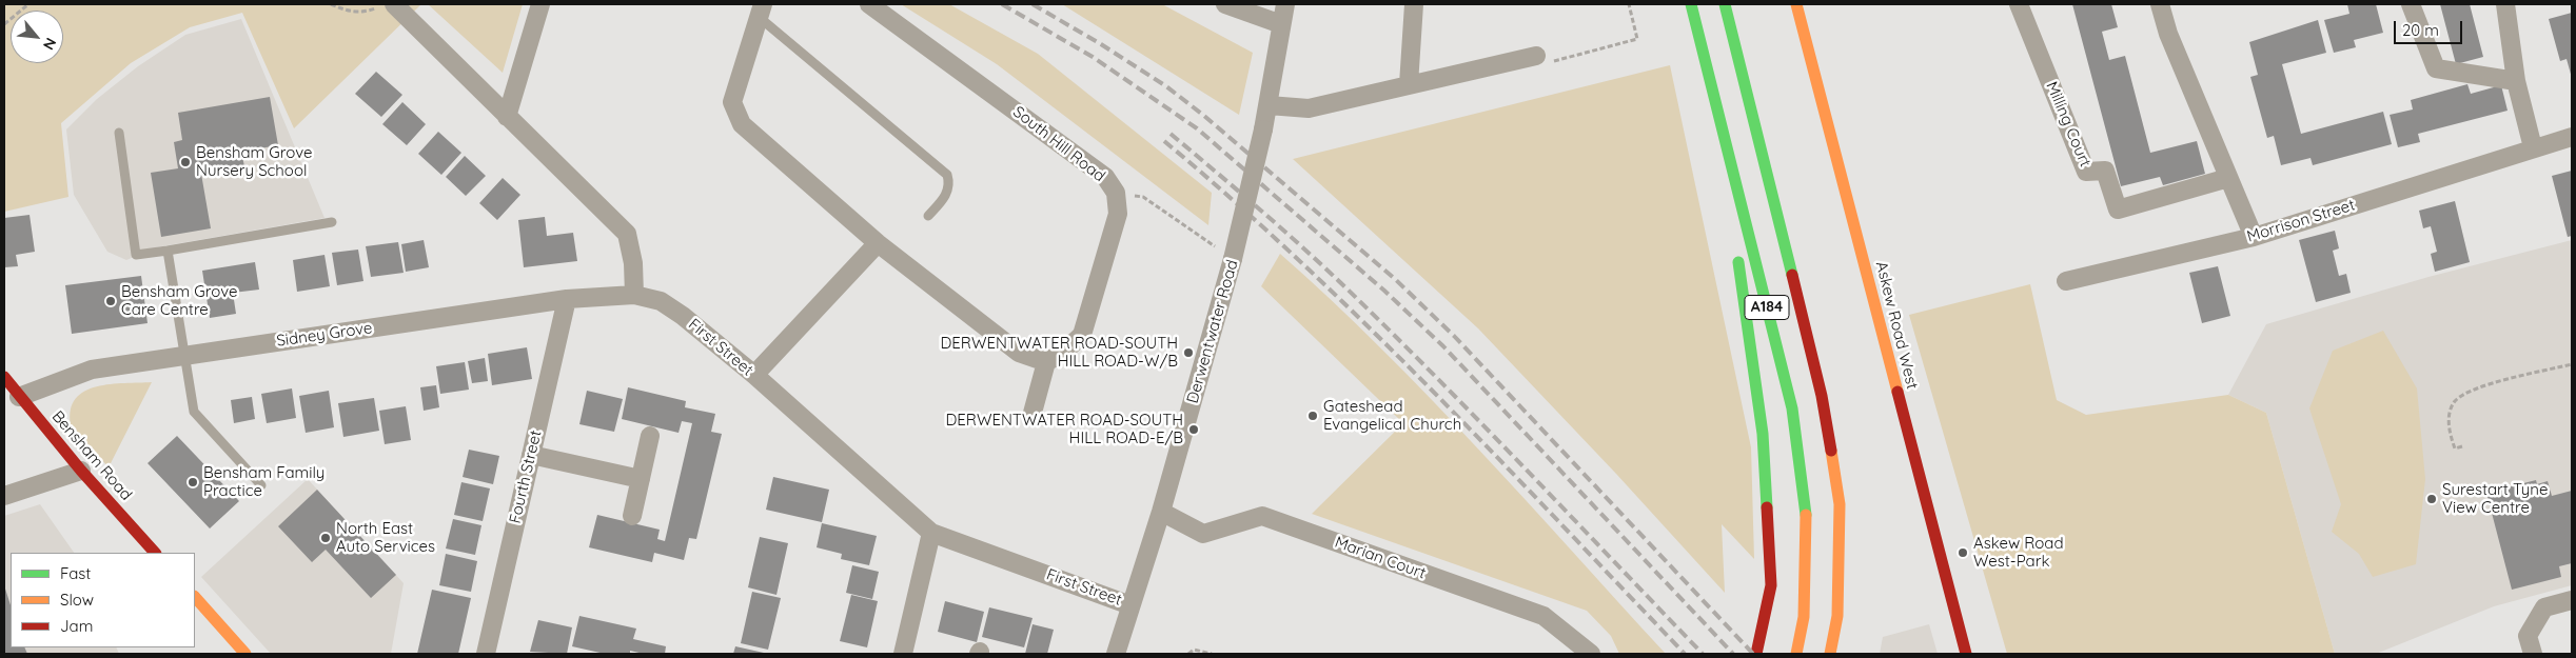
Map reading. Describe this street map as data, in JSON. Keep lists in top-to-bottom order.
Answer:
{
  "streets": {
    "main road": ["A184", "Askew Road West", "Bensham Road"],
    "street": [
      "Milling Court",
      "South Hill Road",
      "Morrison Street",
      "Derwentwater Road",
      "Sidney Grove",
      "First Street",
      "Fourth Street",
      "Marian Court"
    ]
  },
  "crossings": [
    ["Derwentwater Road", "First Street"],
    ["Derwentwater Road", "Marian Court"],
    ["Sidney Grove", "First Street"],
    ["Sidney Grove", "Bensham Road"],
    ["Sidney Grove", "Fourth Street"]
  ],
  "places": [
    "Bensham Grove Nursery School",
    "Bensham Grove Care Centre",
    "DERWENTWATER ROAD-SOUTH HILL ROAD-W/B",
    "Gateshead Evangelical Church",
    "DERWENTWATER ROAD-SOUTH HILL ROAD-E/B",
    "Bensham Family Practice",
    "Surestart Tyne View Centre",
    "North East Auto Services",
    "Askew Road West-Park"
  ],
  "legend": ["Fast", "Slow", "Jam"],
  "scale_bar": "20 m",
  "north": "bottom right"
}
